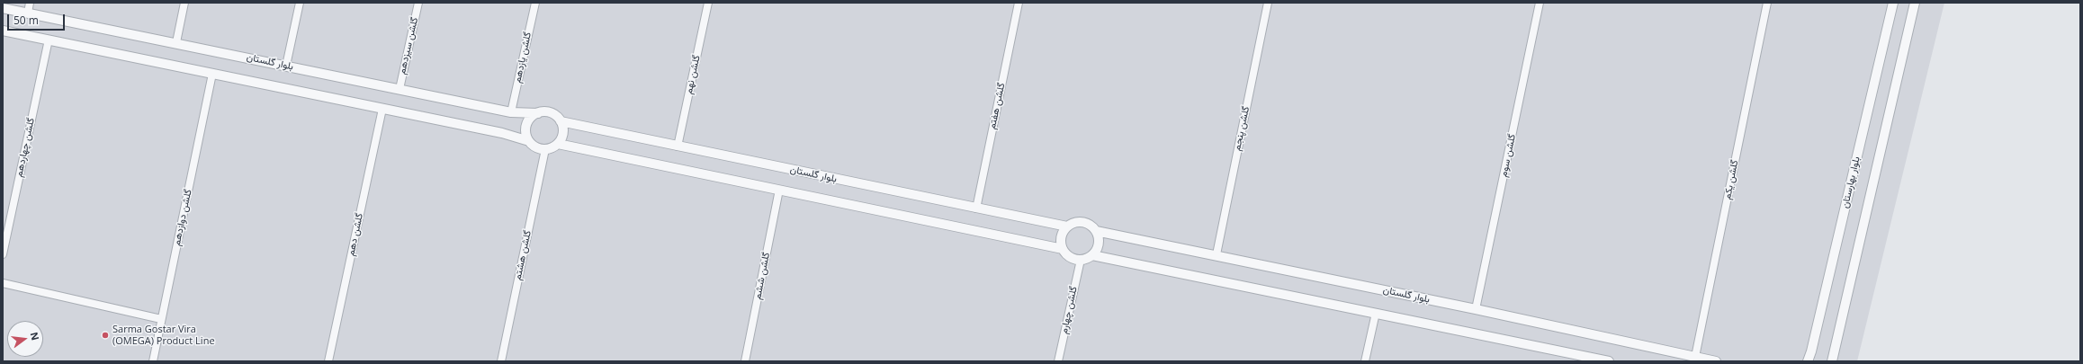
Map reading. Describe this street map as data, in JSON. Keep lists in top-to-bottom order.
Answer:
{
  "streets": {
    "street": [
      "گلشن سیزدهم",
      "گلشن یازدهم",
      "بلوار گلستان",
      "گلشن نهم",
      "گلشن هفتم",
      "گلشن پنجم",
      "گلشن چهاردهم",
      "گلشن سوم",
      "گلشن یکم",
      "بلوار بهارستان",
      "گلشن دوازدهم",
      "گلشن دهم",
      "گلشن هشتم",
      "گلشن ششم",
      "گلشن چهارم"
    ]
  },
  "crossings": [
    ["گلشن سیزدهم", "بلوار گلستان"],
    ["گلشن یازدهم", "بلوار گلستان"],
    ["بلوار گلستان", "گلشن نهم"],
    ["بلوار گلستان", "گلشن هفتم"],
    ["بلوار گلستان", "گلشن پنجم"],
    ["بلوار گلستان", "گلشن سوم"],
    ["بلوار گلستان", "گلشن یکم"],
    ["بلوار گلستان", "گلشن هشتم"],
    ["بلوار گلستان", "گلشن چهارم"]
  ],
  "places": ["Sarma Gostar Vira (OMEGA) Product Line"],
  "scale_bar": "50 m",
  "north": "right"
}
